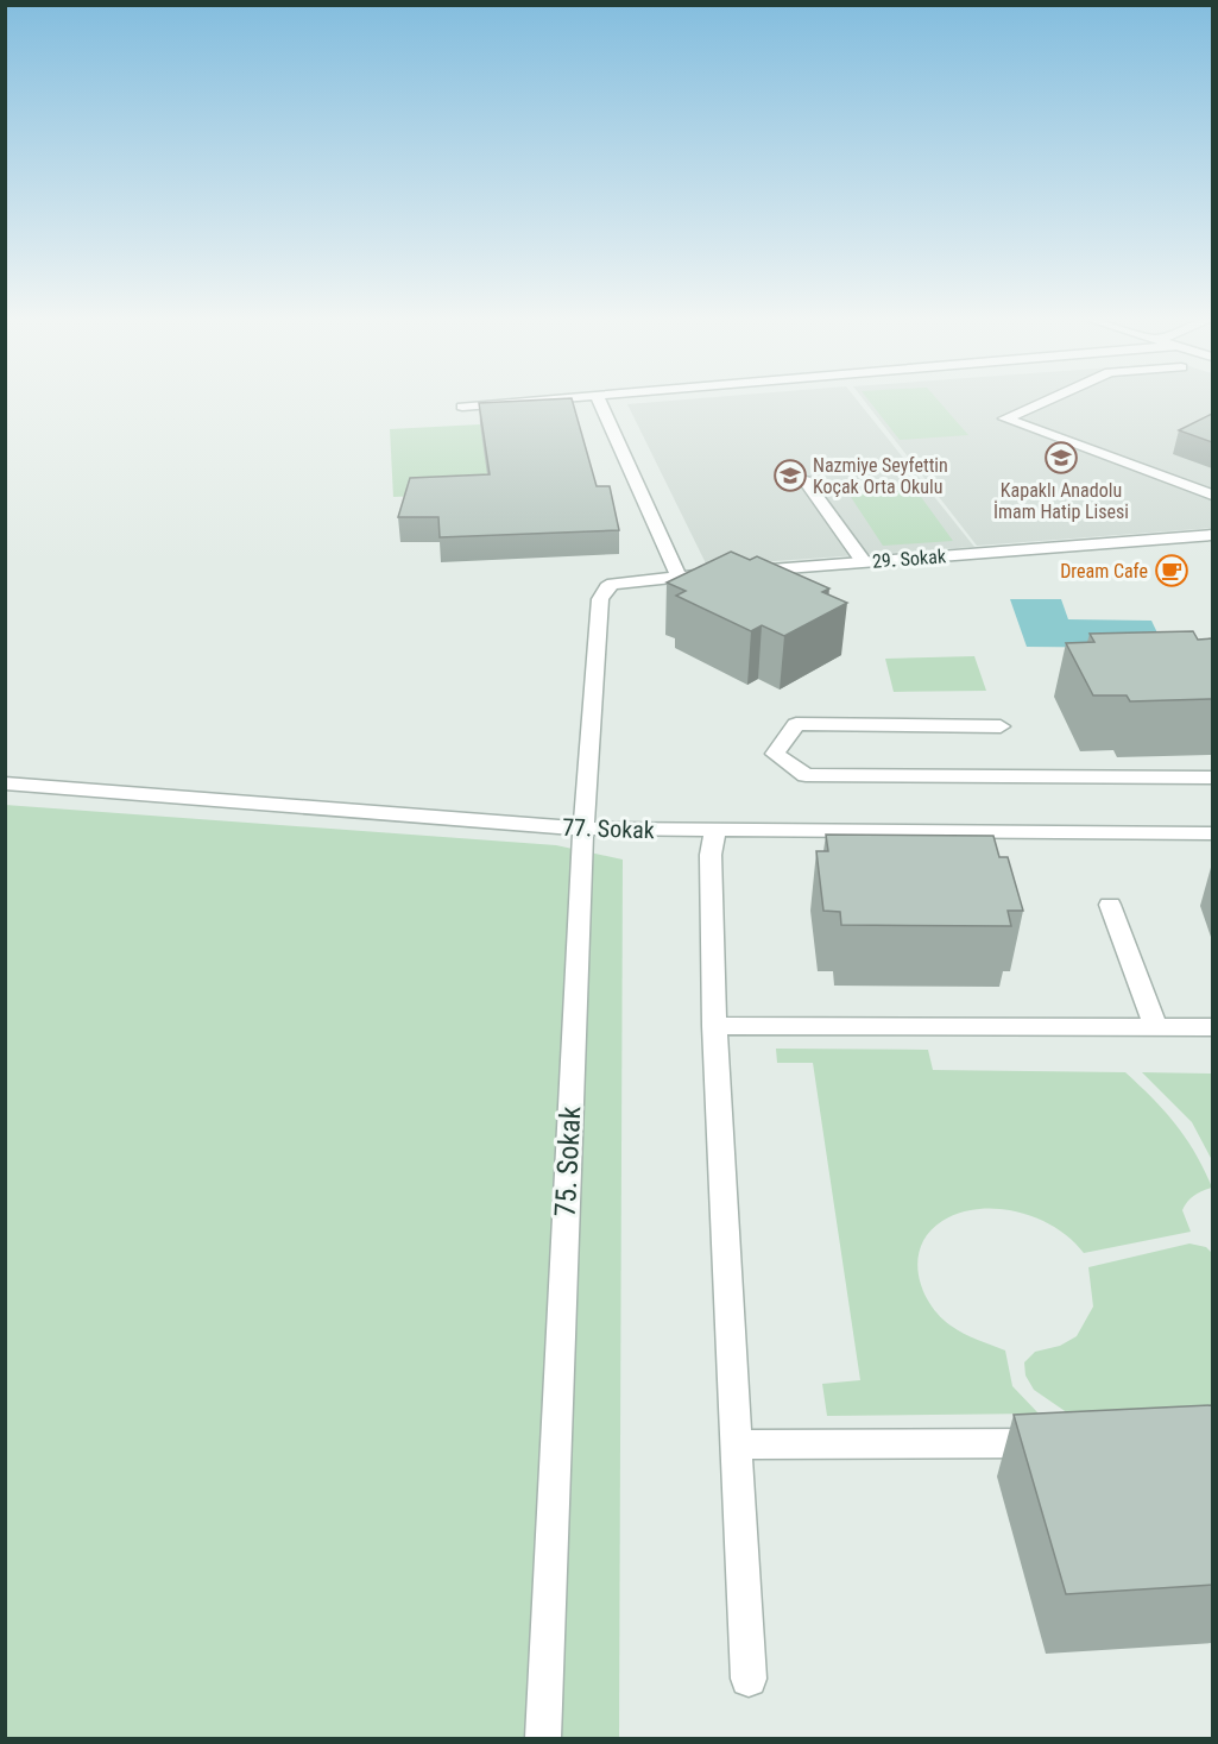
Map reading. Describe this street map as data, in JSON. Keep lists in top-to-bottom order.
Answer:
{
  "streets": {
    "street": ["29. Sokak", "77. Sokak", "75. Sokak"]
  },
  "crossings": [
    ["77. Sokak", "75. Sokak"]
  ],
  "places": {
    "school or university": ["Kapaklı Anadolu İmam Hatip Lisesi", "Nazmiye Seyfettin Koçak Orta Okulu"],
    "cafe": ["Dream Cafe"]
  }
}
